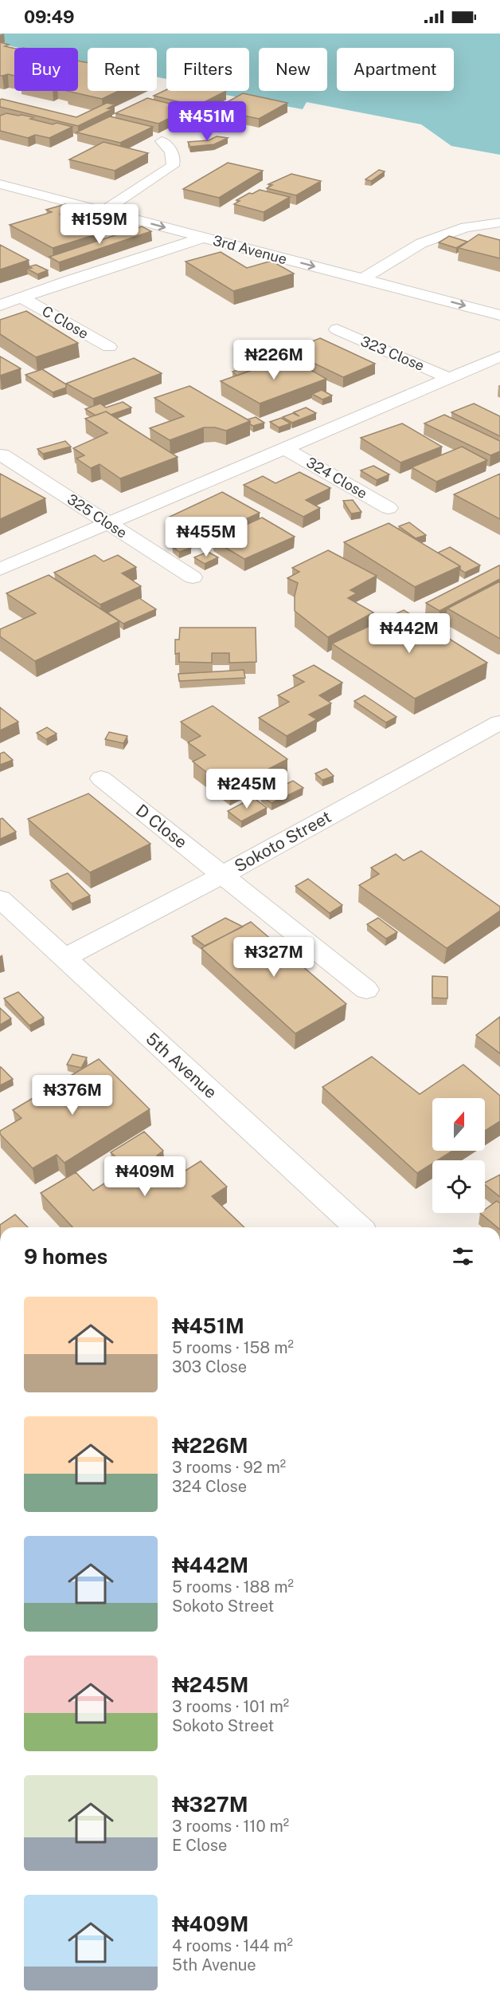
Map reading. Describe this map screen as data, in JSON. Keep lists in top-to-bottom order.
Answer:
{
  "streets": {
    "street": [
      "3rd Avenue",
      "C Close",
      "323 Close",
      "324 Close",
      "325 Close",
      "D Close",
      "Sokoto Street",
      "5th Avenue"
    ]
  },
  "crossings": [
    ["D Close", "Sokoto Street"],
    ["Sokoto Street", "5th Avenue"]
  ],
  "one_way": ["3rd Avenue"],
  "north": "top",
  "page": {
    "status": "09:49",
    "chip": [
      "Buy",
      "Rent",
      "Filters",
      "New",
      "Apartment"
    ],
    "price": [
      "₦451M",
      "₦159M",
      "₦226M",
      "₦455M",
      "₦442M",
      "₦245M",
      "₦327M",
      "₦376M",
      "₦409M"
    ],
    "heading": "9 homes",
    "list": [
      {
        "name": "₦451M",
        "note": "5 rooms · 158 m² · 303 Close"
      },
      {
        "name": "₦226M",
        "note": "3 rooms · 92 m² · 324 Close"
      },
      {
        "name": "₦442M",
        "note": "5 rooms · 188 m² · Sokoto Street"
      },
      {
        "name": "₦245M",
        "note": "3 rooms · 101 m² · Sokoto Street"
      },
      {
        "name": "₦327M",
        "note": "3 rooms · 110 m² · E Close"
      },
      {
        "name": "₦409M",
        "note": "4 rooms · 144 m² · 5th Avenue"
      }
    ]
  }
}
